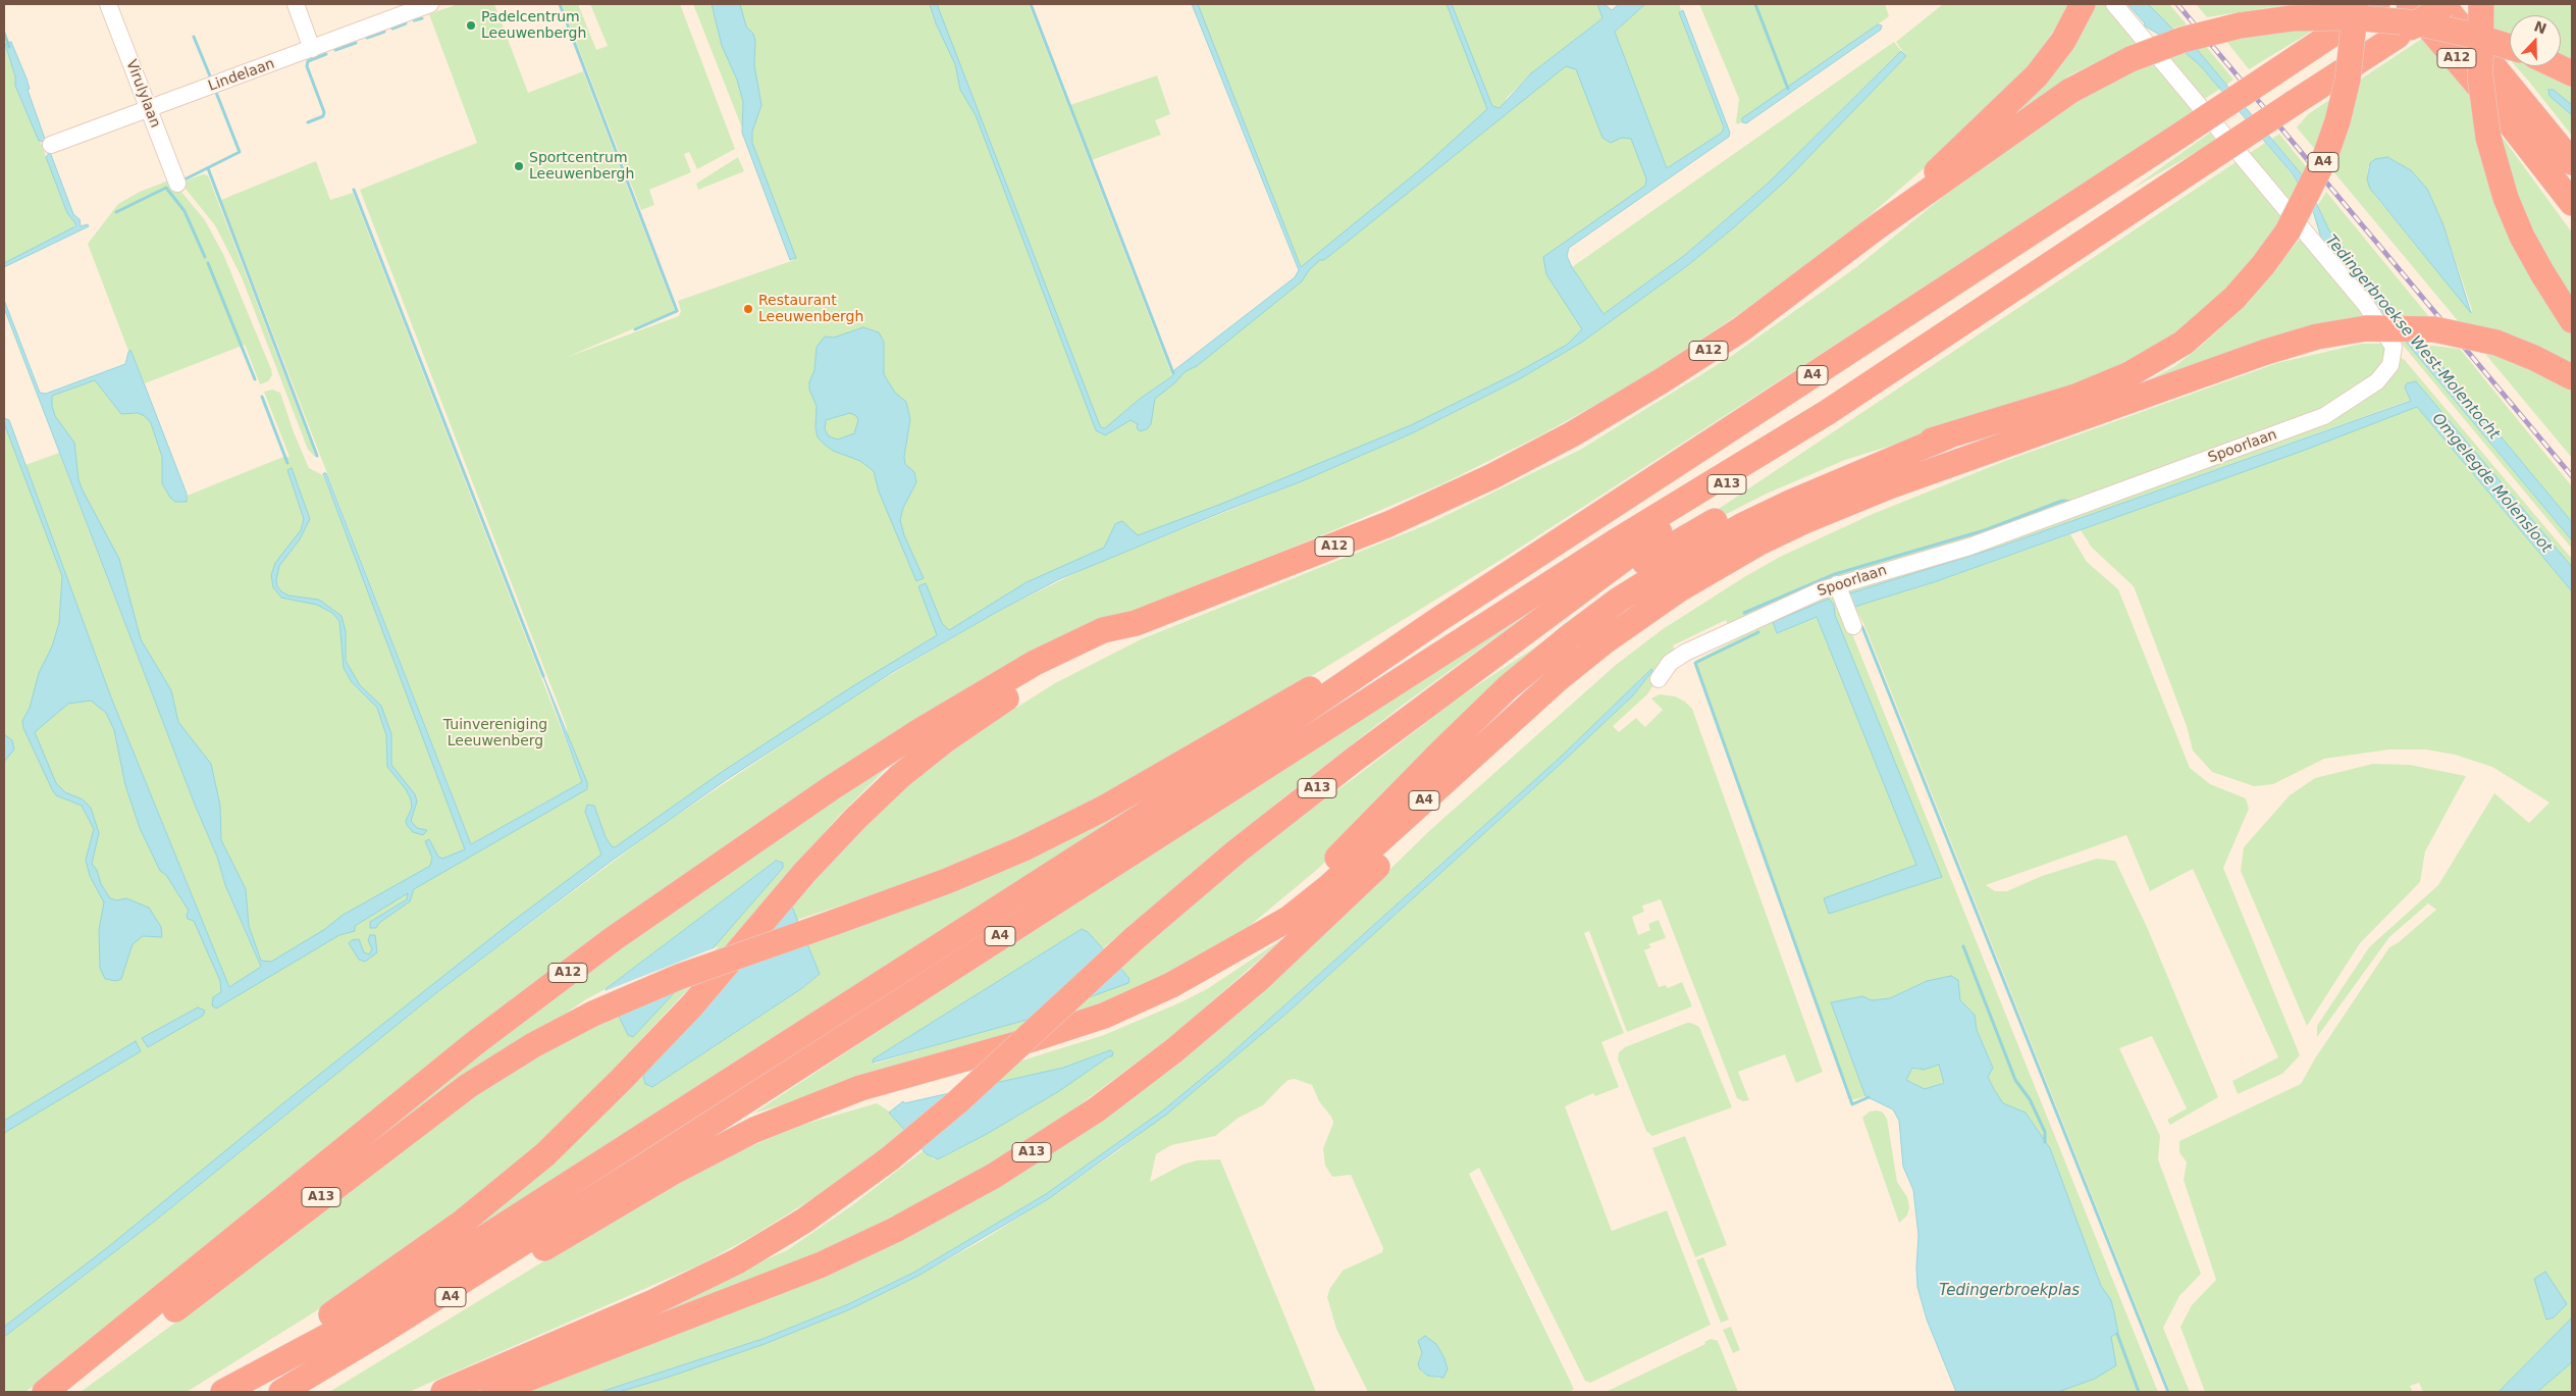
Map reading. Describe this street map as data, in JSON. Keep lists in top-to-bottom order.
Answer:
{
  "streets": {
    "highway": ["A12", "A4", "A13"],
    "street": ["Lindelaan", "Virulylaan", "Spoorlaan"]
  },
  "crossings": [
    ["A12", "A4"],
    ["Lindelaan", "Virulylaan"],
    ["A4", "A13"]
  ],
  "water": ["Tedingerbroekse West-Molentocht", "Omgelegde Molensloot", "Tedingerbroekplas"],
  "parks": ["Tuinvereniging Leeuwenberg"],
  "places": ["Padelcentrum Leeuwenbergh", "Sportcentrum Leeuwenbergh", "Restaurant Leeuwenbergh"],
  "north": "top"
}
